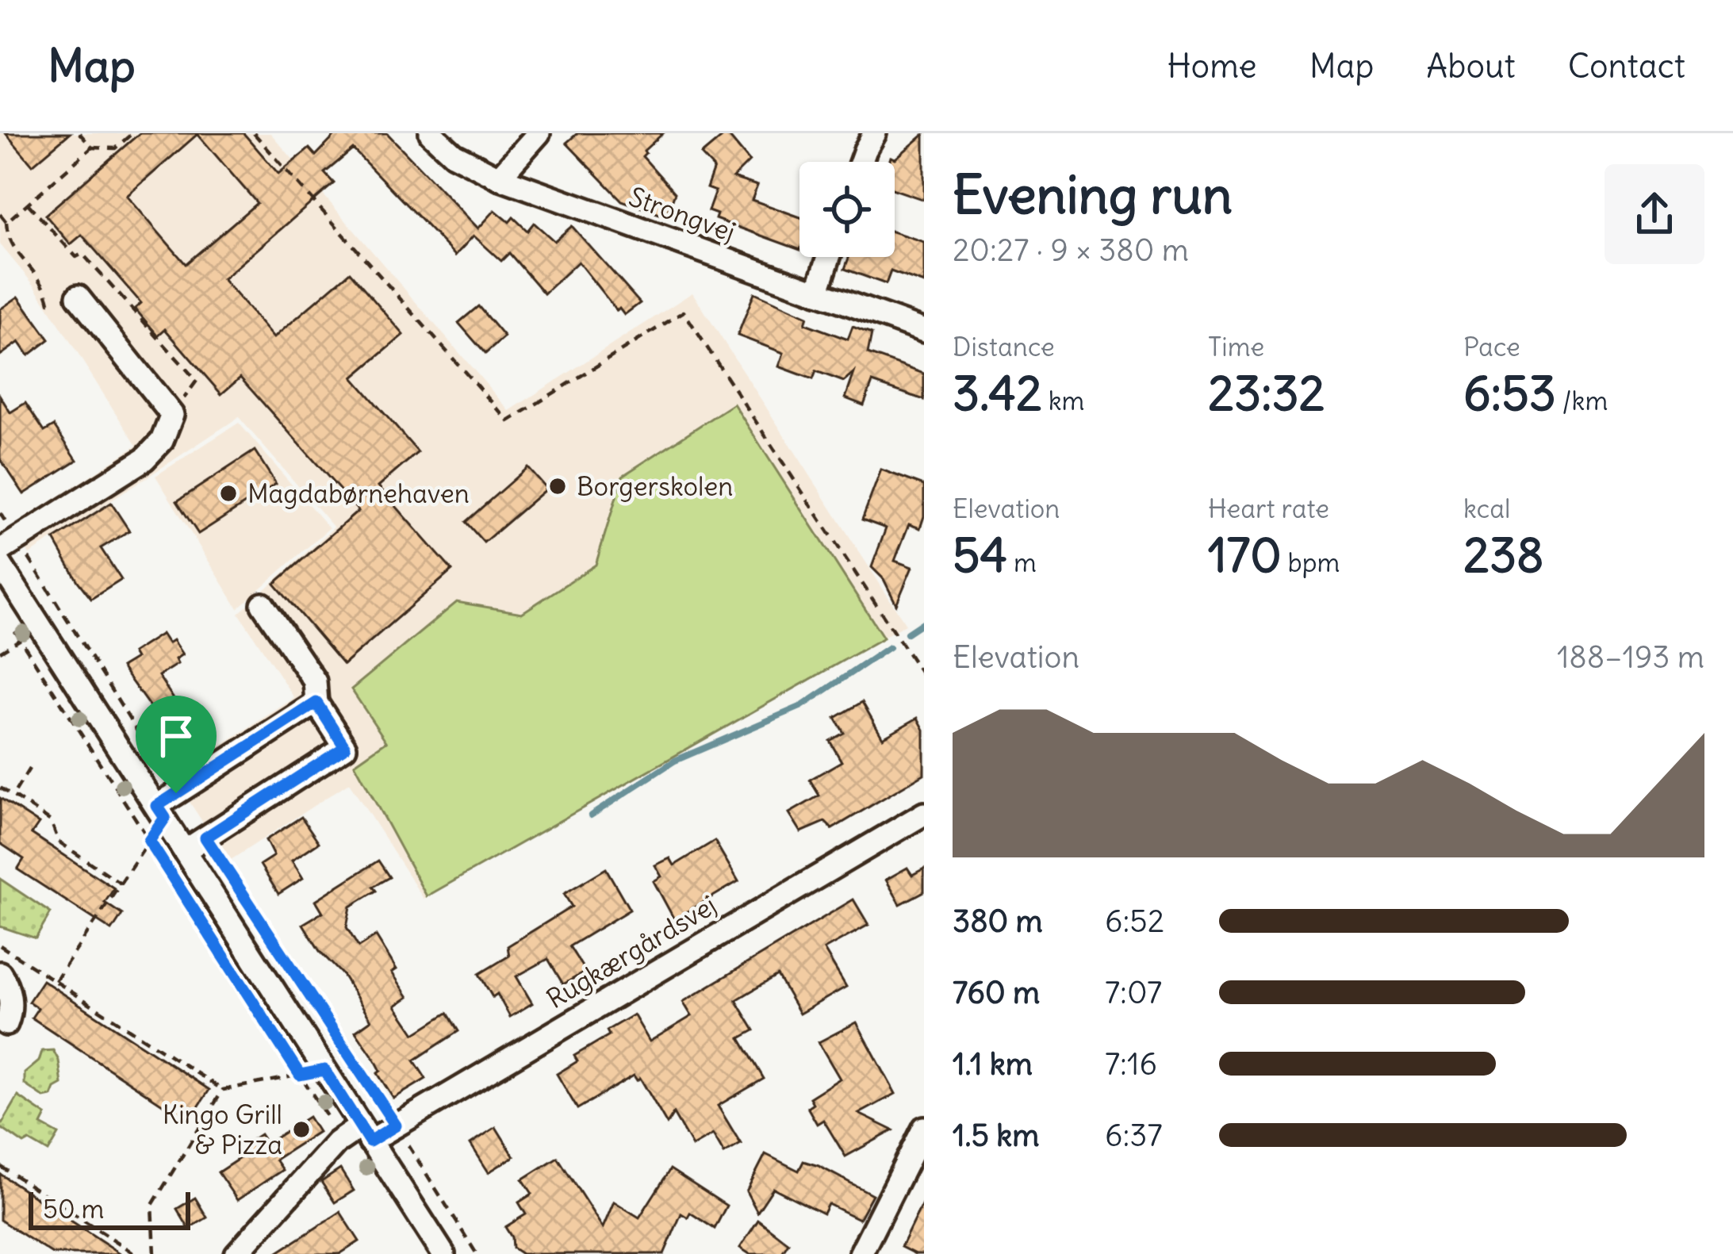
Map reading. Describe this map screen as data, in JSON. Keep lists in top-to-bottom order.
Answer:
{
  "streets": {
    "street": ["Strongvej", "Rugkærgårdsvej"]
  },
  "places": ["Borgerskolen", "Magdabørnehaven", "Kingo Grill & Pizza"],
  "scale_bar": "50 m",
  "page": {
    "header": "Map",
    "nav": [
      "Home",
      "Map",
      "About",
      "Contact"
    ],
    "heading": ["Evening run", "20:27 · 9 × 380 m"],
    "stats": [
      ["Distance", "3.42 km"],
      ["Time", "23:32"],
      ["Pace", "6:53 /km"],
      ["Elevation", "54 m"],
      ["Heart rate", "170 bpm"],
      ["kcal", "238"]
    ],
    "chart": ["Elevation", "188–193 m"],
    "list": [
      {
        "name": "380 m",
        "note": "6:52"
      },
      {
        "name": "760 m",
        "note": "7:07"
      },
      {
        "name": "1.1 km",
        "note": "7:16"
      },
      {
        "name": "1.5 km",
        "note": "6:37"
      }
    ],
    "scale": "50 m"
  }
}
